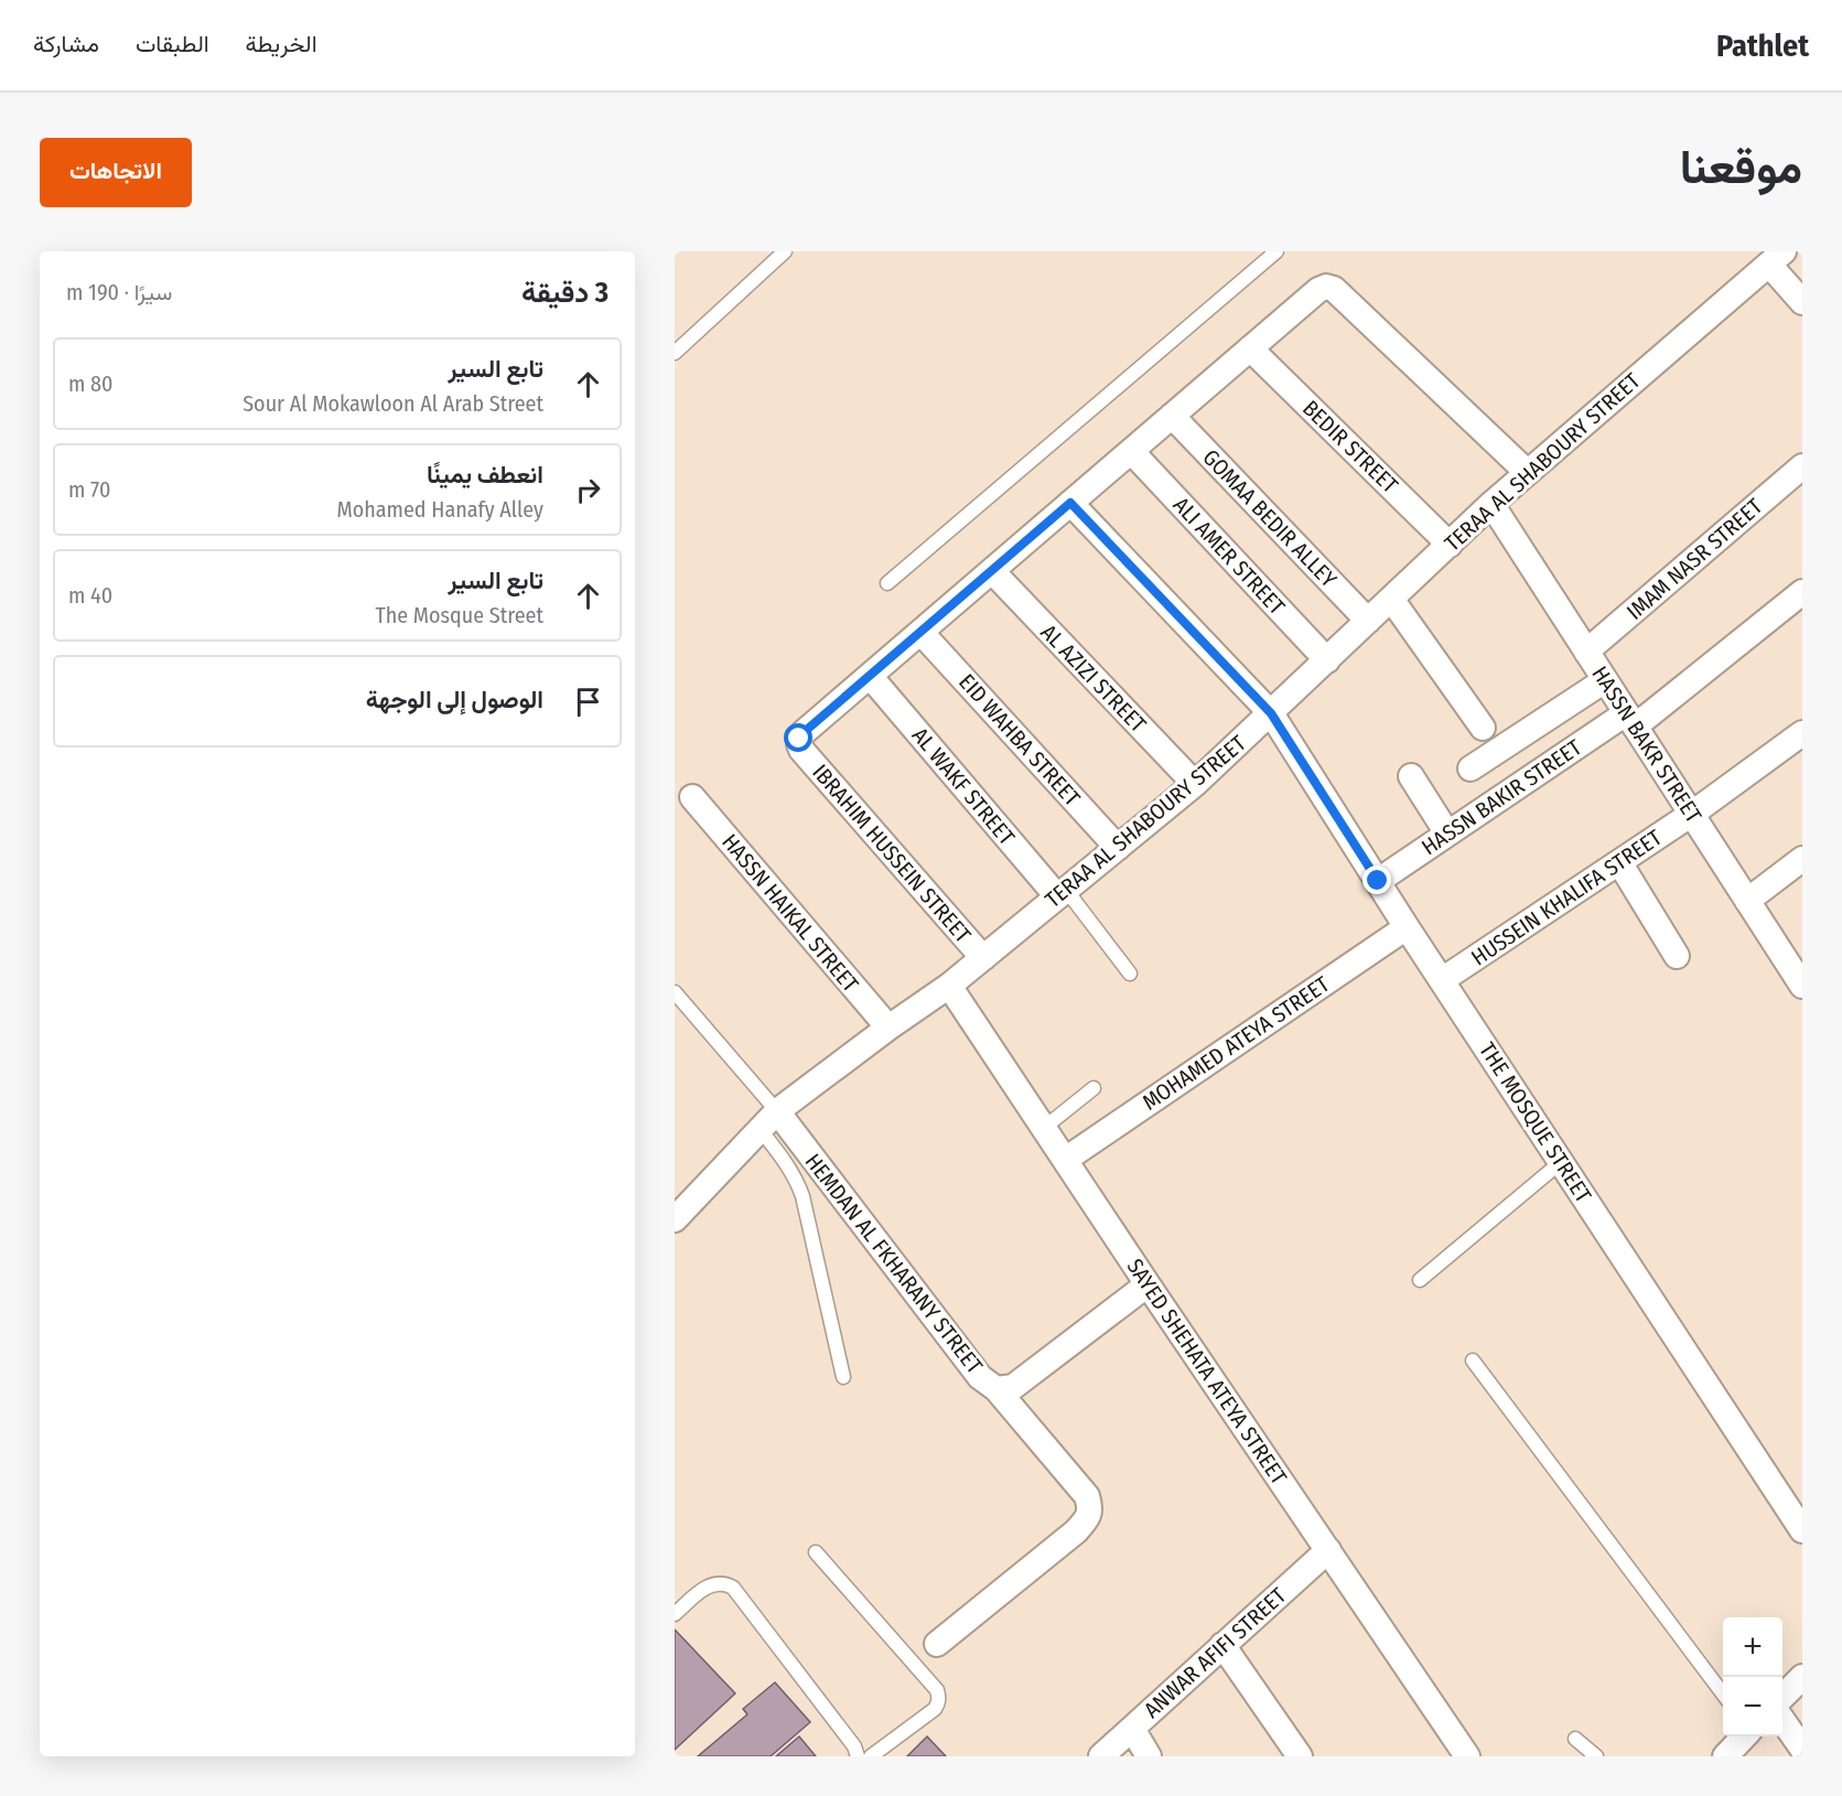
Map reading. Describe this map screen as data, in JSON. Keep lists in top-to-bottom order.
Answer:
{
  "streets": {
    "street": [
      "BEDIR STREET",
      "TERAA AL SHABOURY STREET",
      "GOMAA BEDIR ALLEY",
      "ALI AMER STREET",
      "IMAM NASR STREET",
      "AL AZIZI STREET",
      "EID WAHBA STREET",
      "HASSN BAKR STREET",
      "AL WAKF STREET",
      "HASSN BAKIR STREET",
      "IBRAHIM HUSSEIN STREET",
      "HUSSEIN KHALIFA STREET",
      "HASSN HAIKAL STREET",
      "MOHAMED ATEYA STREET",
      "THE MOSQUE STREET",
      "HEMDAN AL FKHARANY STREET",
      "SAYED SHEHATA ATEYA STREET",
      "ANWAR AFIFI STREET"
    ]
  },
  "crossings": [
    ["BEDIR STREET", "TERAA AL SHABOURY STREET"],
    ["TERAA AL SHABOURY STREET", "GOMAA BEDIR ALLEY"],
    ["TERAA AL SHABOURY STREET", "ALI AMER STREET"],
    ["TERAA AL SHABOURY STREET", "AL AZIZI STREET"],
    ["TERAA AL SHABOURY STREET", "EID WAHBA STREET"],
    ["TERAA AL SHABOURY STREET", "HASSN BAKR STREET"],
    ["TERAA AL SHABOURY STREET", "AL WAKF STREET"],
    ["TERAA AL SHABOURY STREET", "IBRAHIM HUSSEIN STREET"],
    ["TERAA AL SHABOURY STREET", "HASSN HAIKAL STREET"],
    ["TERAA AL SHABOURY STREET", "THE MOSQUE STREET"],
    ["TERAA AL SHABOURY STREET", "HEMDAN AL FKHARANY STREET"],
    ["TERAA AL SHABOURY STREET", "SAYED SHEHATA ATEYA STREET"],
    ["IMAM NASR STREET", "HASSN BAKR STREET"],
    ["HASSN BAKR STREET", "HASSN BAKIR STREET"],
    ["HASSN BAKR STREET", "HUSSEIN KHALIFA STREET"],
    ["AL WAKF STREET", "IBRAHIM HUSSEIN STREET"],
    ["HASSN BAKIR STREET", "THE MOSQUE STREET"],
    ["HUSSEIN KHALIFA STREET", "THE MOSQUE STREET"],
    ["MOHAMED ATEYA STREET", "THE MOSQUE STREET"],
    ["MOHAMED ATEYA STREET", "SAYED SHEHATA ATEYA STREET"],
    ["HEMDAN AL FKHARANY STREET", "SAYED SHEHATA ATEYA STREET"],
    ["SAYED SHEHATA ATEYA STREET", "ANWAR AFIFI STREET"]
  ],
  "page": {
    "header": "Pathlet",
    "nav": ["الخريطة", "الطبقات", "مشاركة"],
    "title": "موقعنا",
    "buttons": "الاتجاهات",
    "heading": ["3 دقيقة", "سيرًا · 190 m"],
    "list": [
      ["تابع السير", "Sour Al Mokawloon Al Arab Street", "80 m"],
      ["انعطف يمينًا", "Mohamed Hanafy Alley", "70 m"],
      ["تابع السير", "The Mosque Street", "40 m"],
      "الوصول إلى الوجهة"
    ],
    "map_buttons": ["+", "−"]
  }
}
